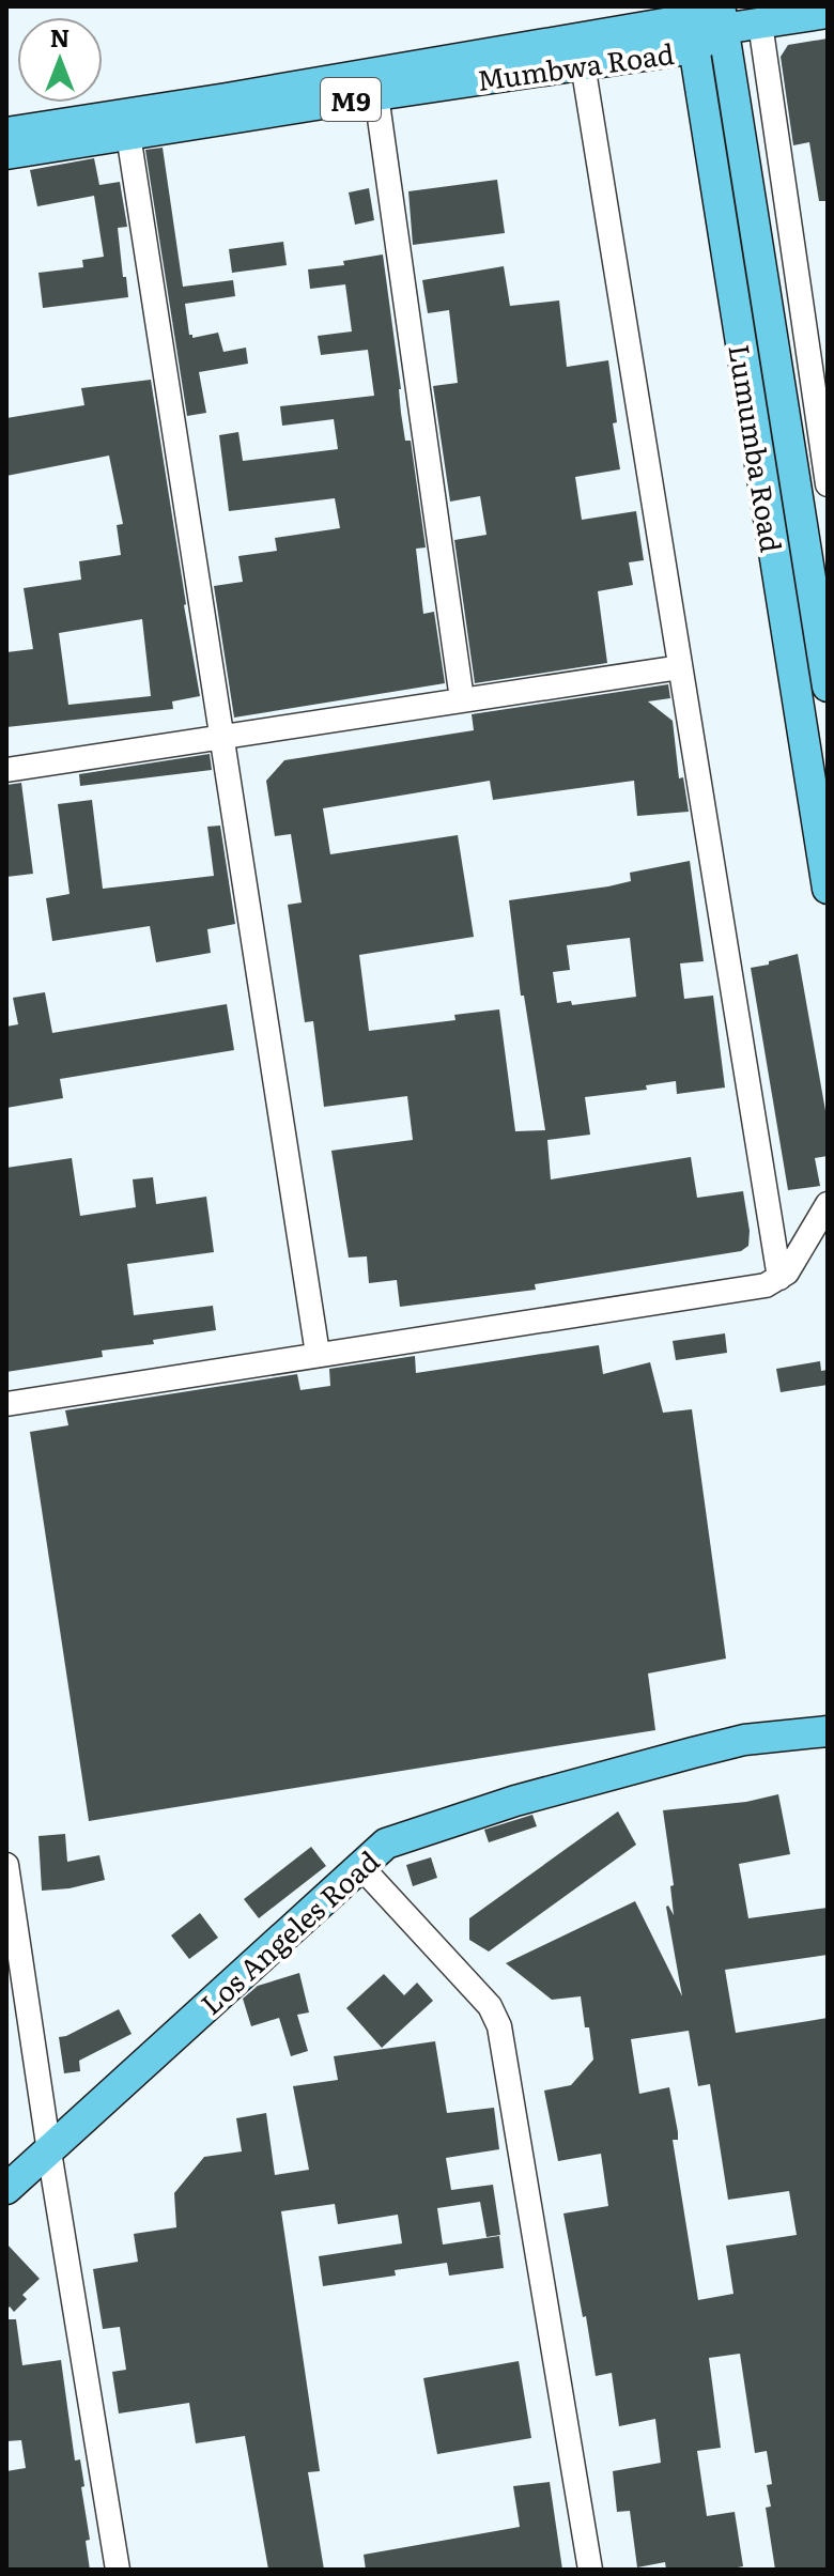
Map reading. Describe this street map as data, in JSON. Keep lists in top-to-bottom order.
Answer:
{
  "streets": {
    "main road": [
      "Mumbwa Road",
      "M9",
      "Lumumba Road",
      "Los Angeles Road"
    ]
  },
  "crossings": [
    ["Mumbwa Road", "Lumumba Road"]
  ],
  "north": "top"
}
